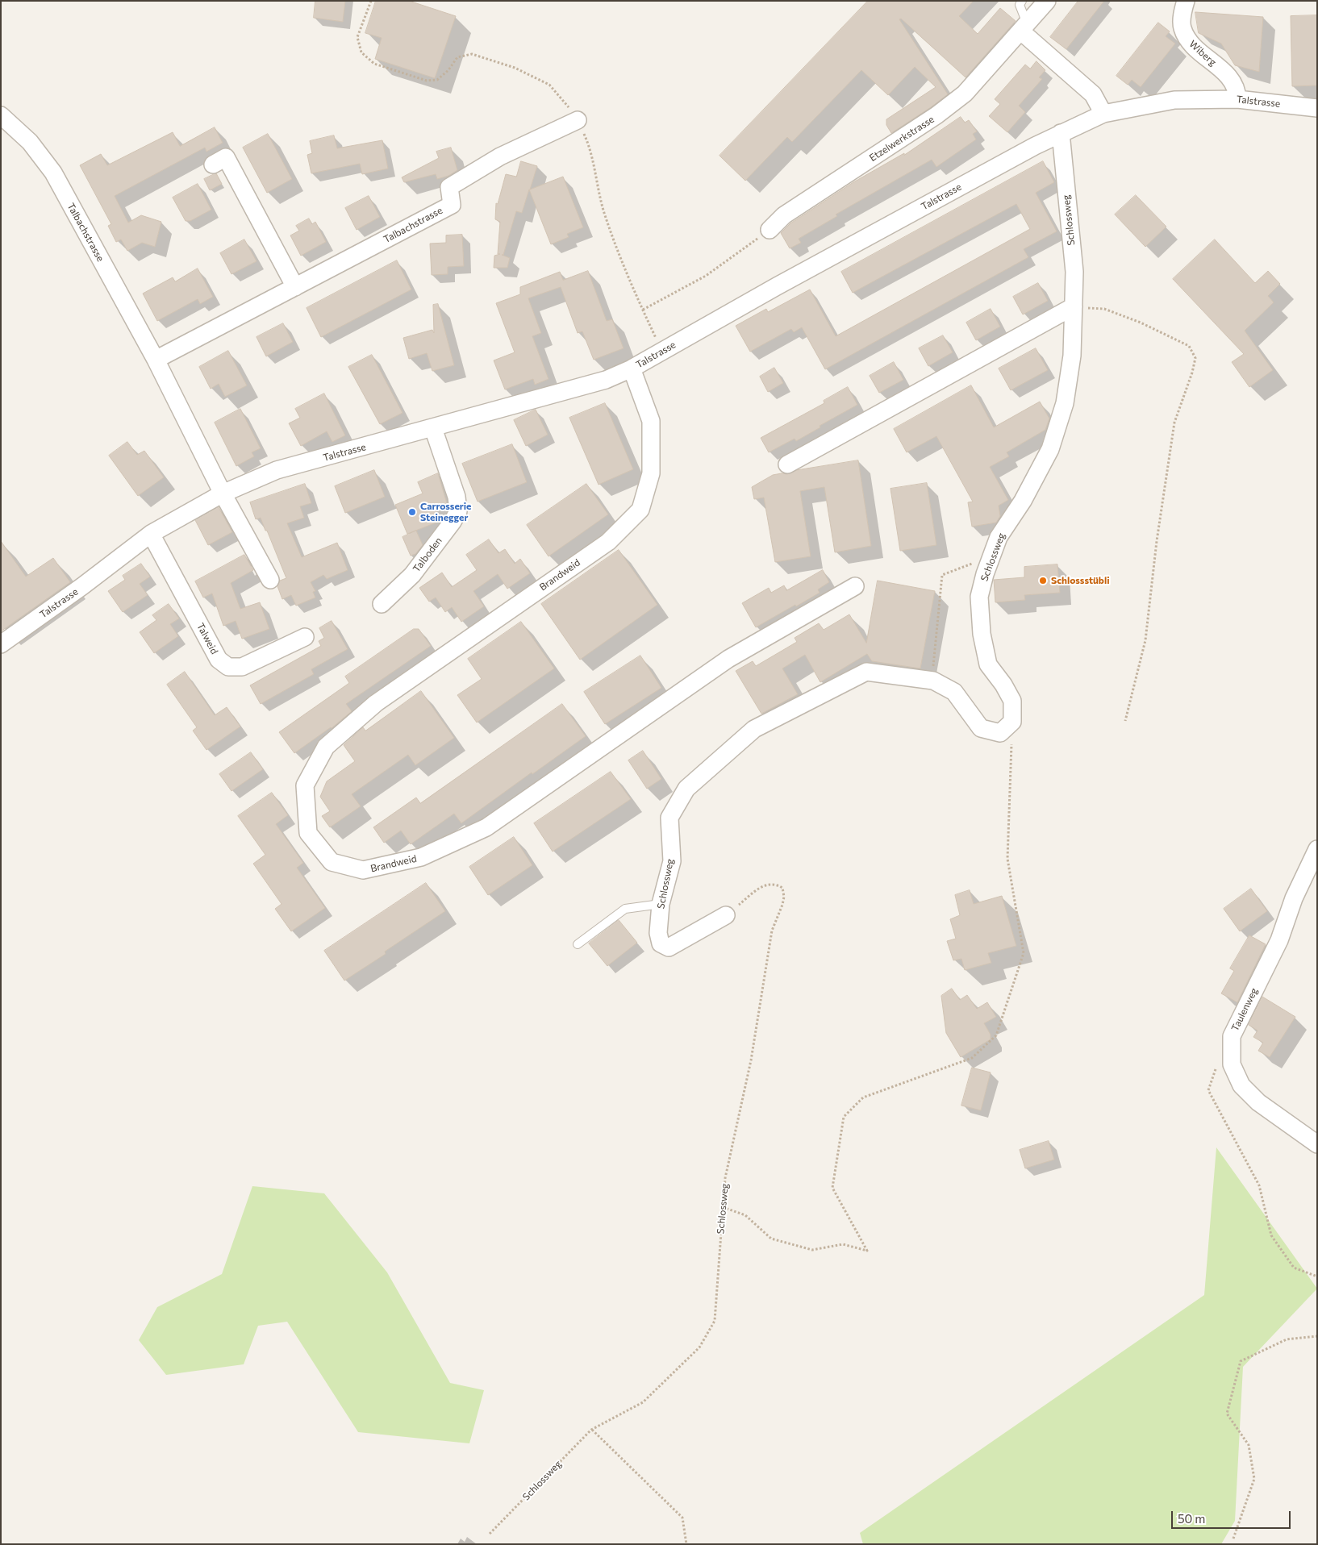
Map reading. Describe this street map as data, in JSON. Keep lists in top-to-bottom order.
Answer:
{
  "streets": {
    "street": [
      "Wiberg",
      "Talstrasse",
      "Etzelwerkstrasse",
      "Schlossweg",
      "Talbachstrasse",
      "Talboden",
      "Brandweid",
      "Talweid",
      "Taulenweg"
    ]
  },
  "crossings": [
    ["Wiberg", "Talstrasse"],
    ["Talstrasse", "Schlossweg"],
    ["Talstrasse", "Talbachstrasse"],
    ["Talstrasse", "Talboden"],
    ["Talstrasse", "Brandweid"],
    ["Talstrasse", "Talweid"]
  ],
  "places": ["Carrosserie Steinegger", "Schlossstübli"],
  "scale_bar": "50 m"
}
